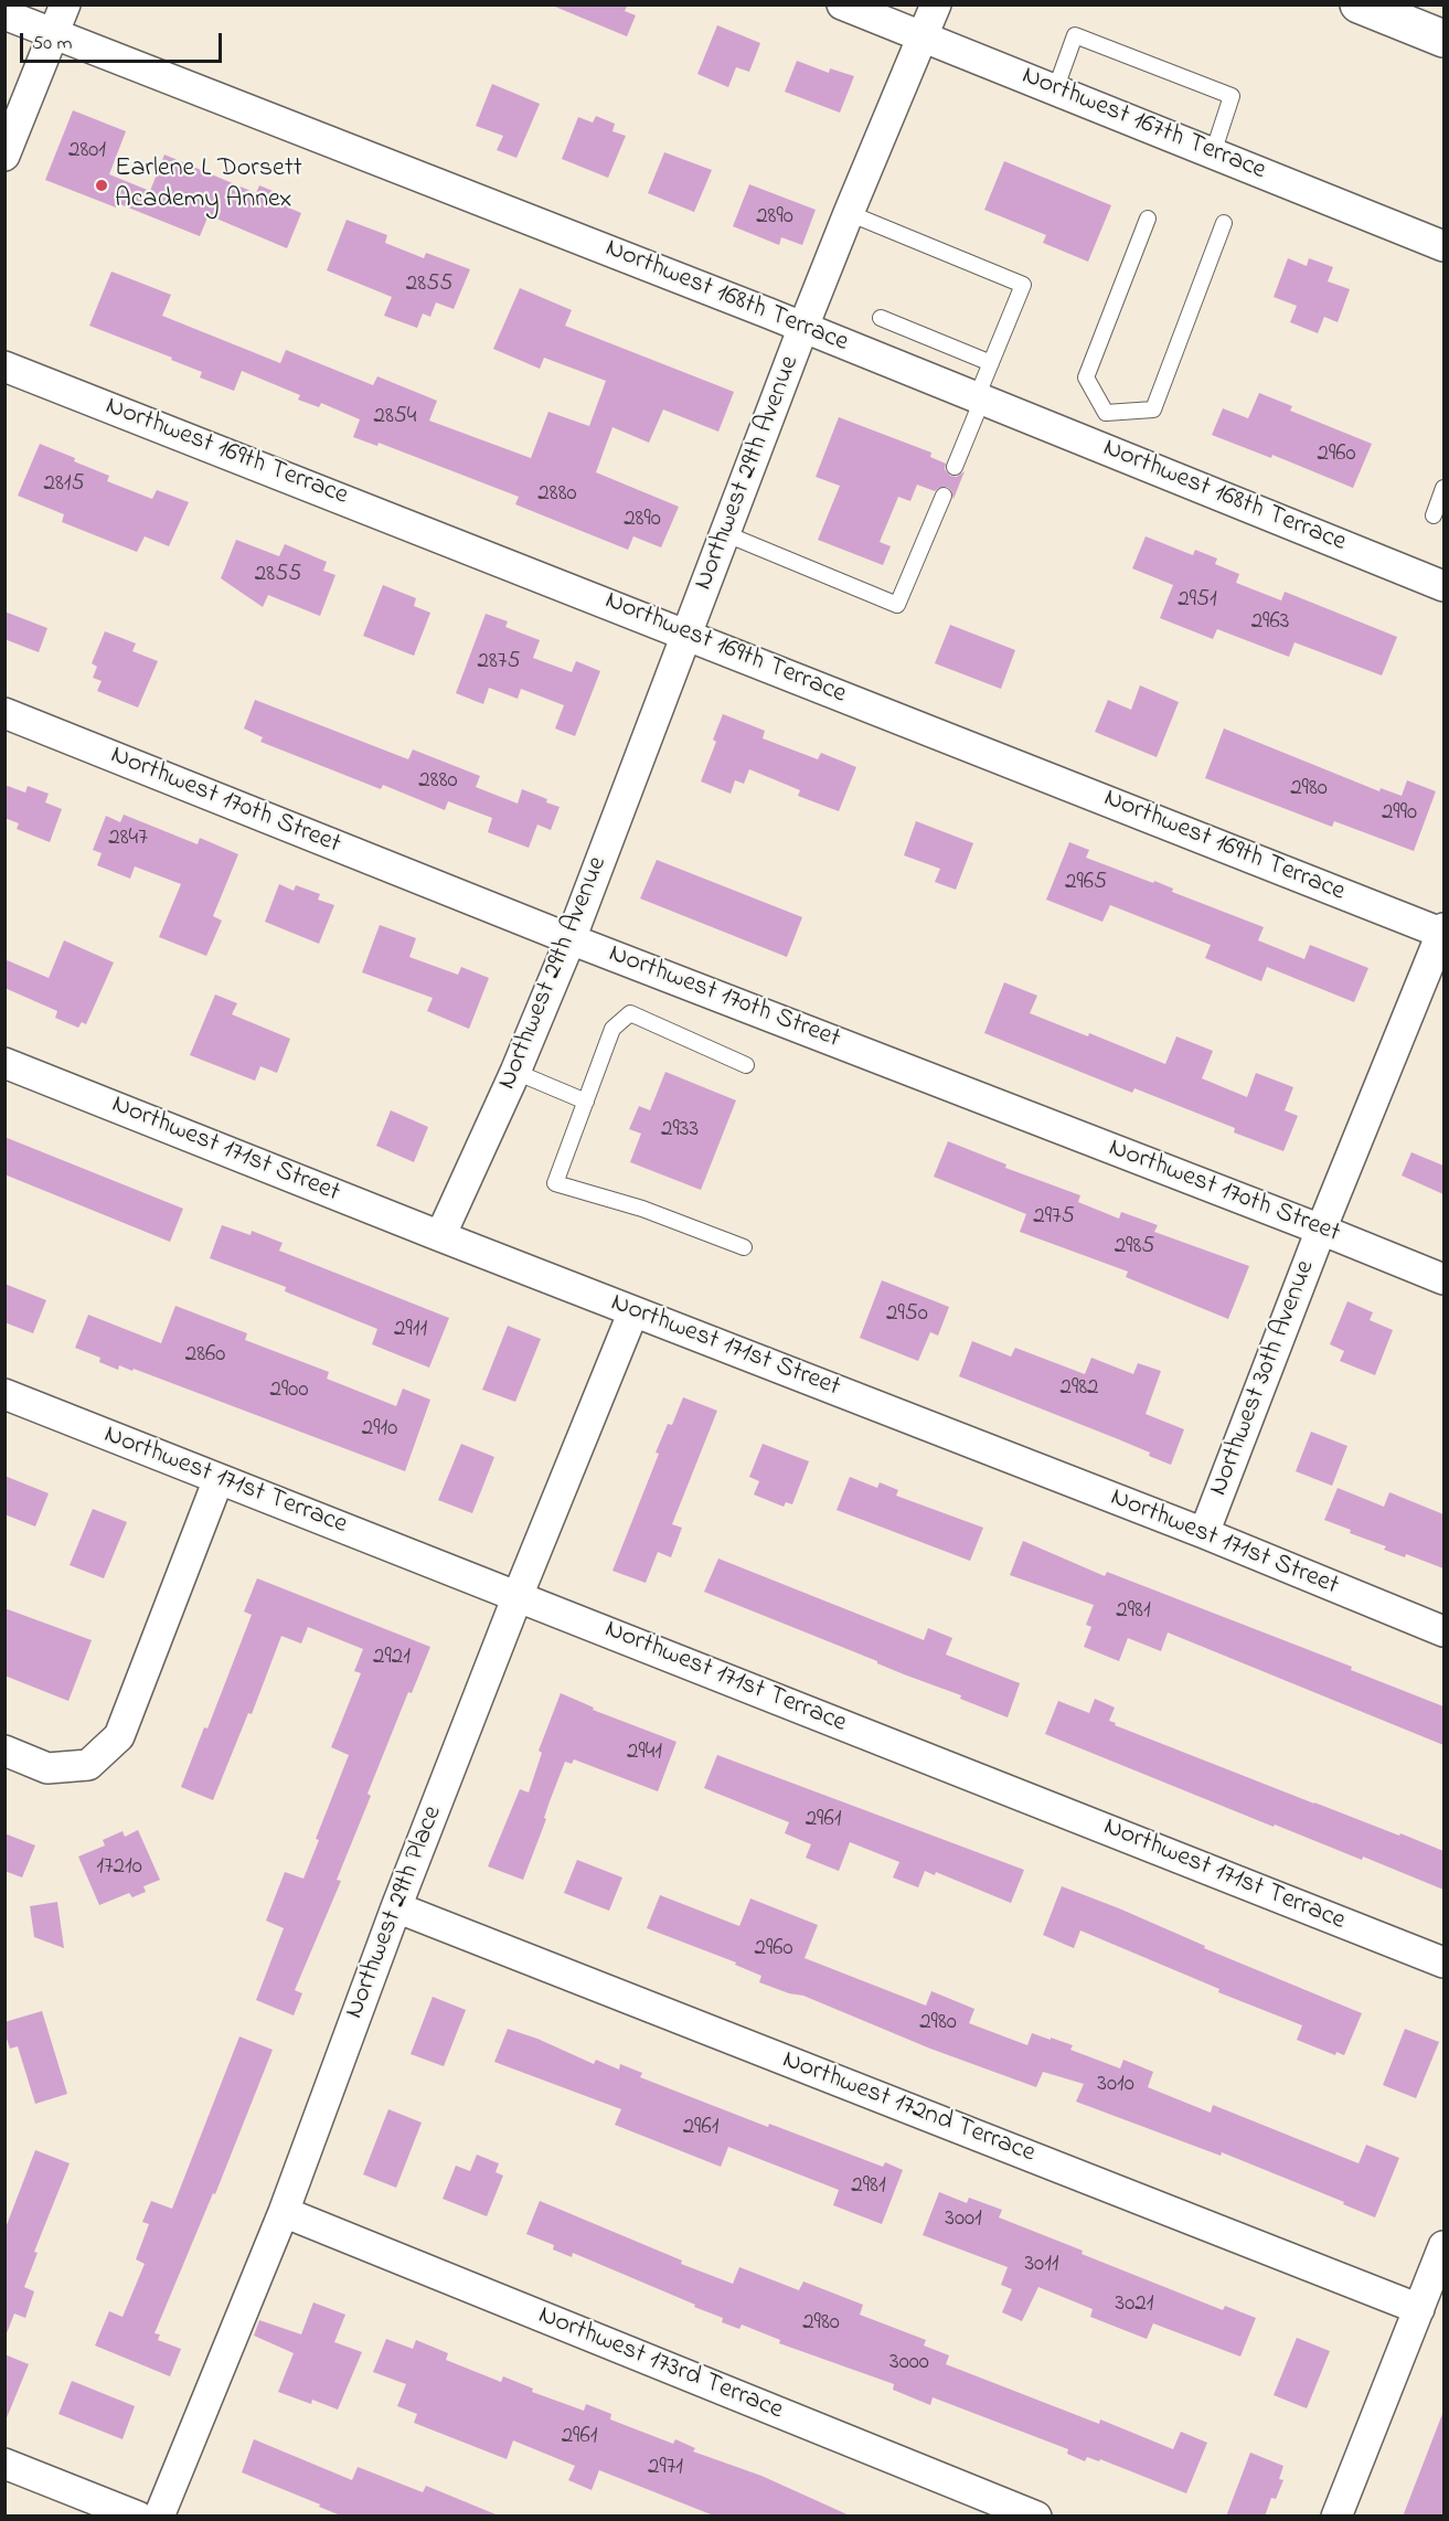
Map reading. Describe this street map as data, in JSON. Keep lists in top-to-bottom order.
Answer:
{
  "streets": {
    "street": [
      "Northwest 167th Terrace",
      "Northwest 168th Terrace",
      "Northwest 169th Terrace",
      "Northwest 29th Avenue",
      "Northwest 170th Street",
      "Northwest 171st Street",
      "Northwest 30th Avenue",
      "Northwest 171st Terrace",
      "Northwest 29th Place",
      "Northwest 172nd Terrace",
      "Northwest 173rd Terrace"
    ]
  },
  "crossings": [
    ["Northwest 167th Terrace", "Northwest 29th Avenue"],
    ["Northwest 168th Terrace", "Northwest 29th Avenue"],
    ["Northwest 169th Terrace", "Northwest 29th Avenue"],
    ["Northwest 169th Terrace", "Northwest 30th Avenue"],
    ["Northwest 29th Avenue", "Northwest 170th Street"],
    ["Northwest 29th Avenue", "Northwest 171st Street"],
    ["Northwest 170th Street", "Northwest 30th Avenue"],
    ["Northwest 171st Street", "Northwest 30th Avenue"],
    ["Northwest 171st Street", "Northwest 29th Place"],
    ["Northwest 171st Terrace", "Northwest 29th Place"],
    ["Northwest 29th Place", "Northwest 172nd Terrace"],
    ["Northwest 29th Place", "Northwest 173rd Terrace"]
  ],
  "places": ["Earlene L Dorsett Academy Annex"],
  "house_numbers": [
    "2801",
    "2890",
    "2855",
    "2854",
    "2960",
    "2815",
    "2880",
    "2890",
    "2855",
    "2951",
    "2963",
    "2875",
    "2880",
    "2980",
    "2990",
    "2847",
    "2965",
    "2933",
    "2975",
    "2985",
    "2950",
    "2911",
    "2860",
    "2982",
    "2900",
    "2910",
    "2981",
    "2921",
    "2941",
    "2961",
    "17210",
    "2960",
    "2980",
    "3010",
    "2961",
    "2981",
    "3001",
    "3011",
    "3021",
    "2980",
    "3000",
    "2961",
    "2971"
  ],
  "scale_bar": "50 m"
}
